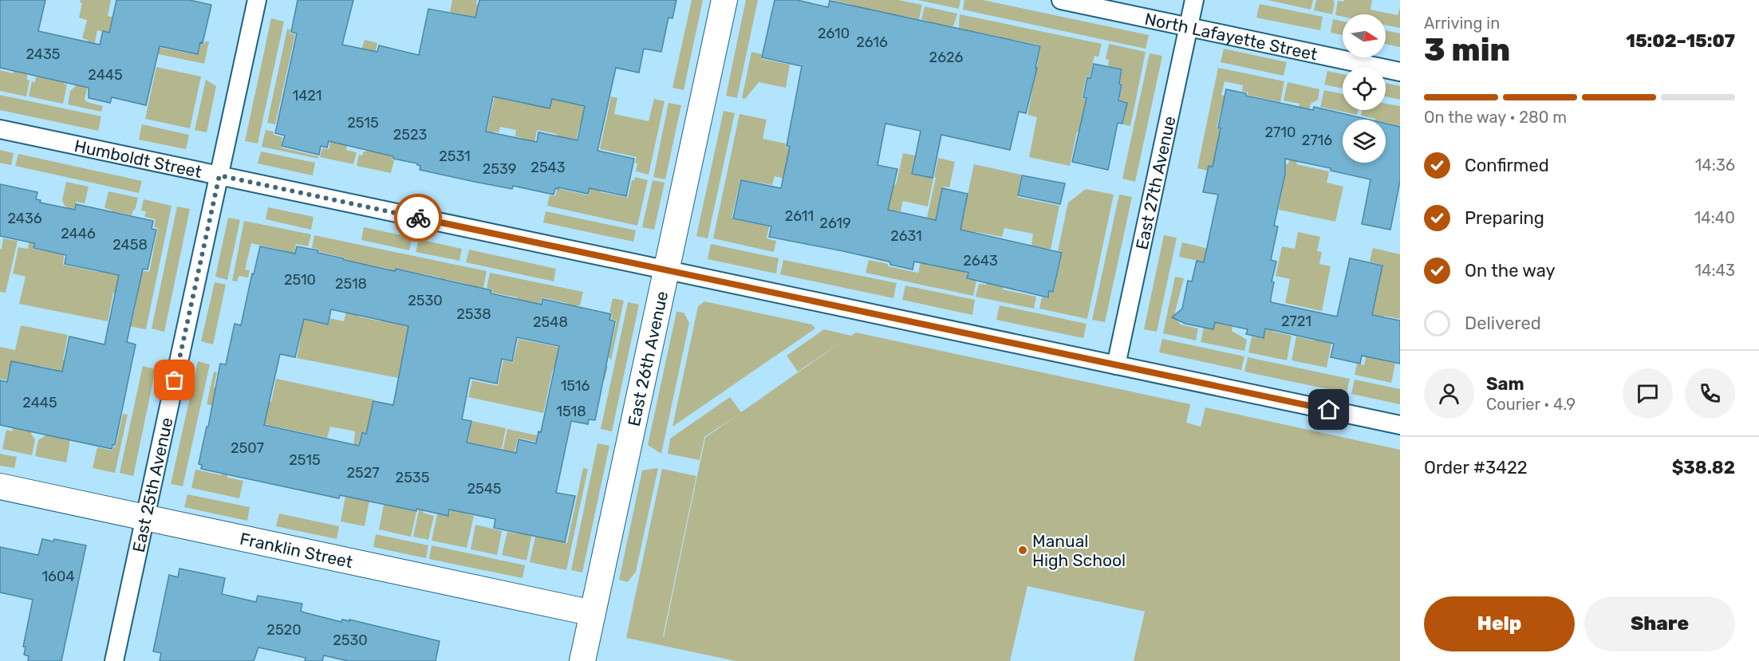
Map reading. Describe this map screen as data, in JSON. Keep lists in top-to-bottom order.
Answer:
{
  "streets": {
    "street": [
      "North Lafayette Street",
      "Humboldt Street",
      "East 27th Avenue",
      "East 26th Avenue",
      "East 25th Avenue",
      "Franklin Street"
    ]
  },
  "crossings": [
    ["North Lafayette Street", "East 27th Avenue"],
    ["Humboldt Street", "East 27th Avenue"],
    ["Humboldt Street", "East 26th Avenue"],
    ["Humboldt Street", "East 25th Avenue"],
    ["East 26th Avenue", "Franklin Street"],
    ["East 25th Avenue", "Franklin Street"]
  ],
  "places": ["Manual High School"],
  "house_numbers": [
    "2610",
    "2616",
    "2435",
    "2626",
    "2445",
    "1421",
    "2515",
    "2710",
    "2523",
    "2716",
    "2531",
    "2543",
    "2539",
    "2611",
    "2436",
    "2619",
    "2446",
    "2631",
    "2458",
    "2643",
    "2510",
    "2518",
    "2530",
    "2538",
    "2721",
    "2548",
    "1516",
    "2445",
    "1518",
    "2507",
    "2515",
    "2527",
    "2535",
    "2545",
    "1604",
    "2520",
    "2530"
  ],
  "north": "right",
  "page": {
    "heading": ["3 min", "Arriving in", "15:02–15:07"],
    "panel": [
      "Sam",
      "Courier · 4.9",
      "Order #3422",
      "$38.82"
    ],
    "bar": "On the way · 280 m",
    "list": [
      ["Confirmed", "14:36"],
      ["Preparing", "14:40"],
      ["On the way", "14:43"],
      "Delivered"
    ],
    "buttons": ["Help", "Share"]
  }
}
